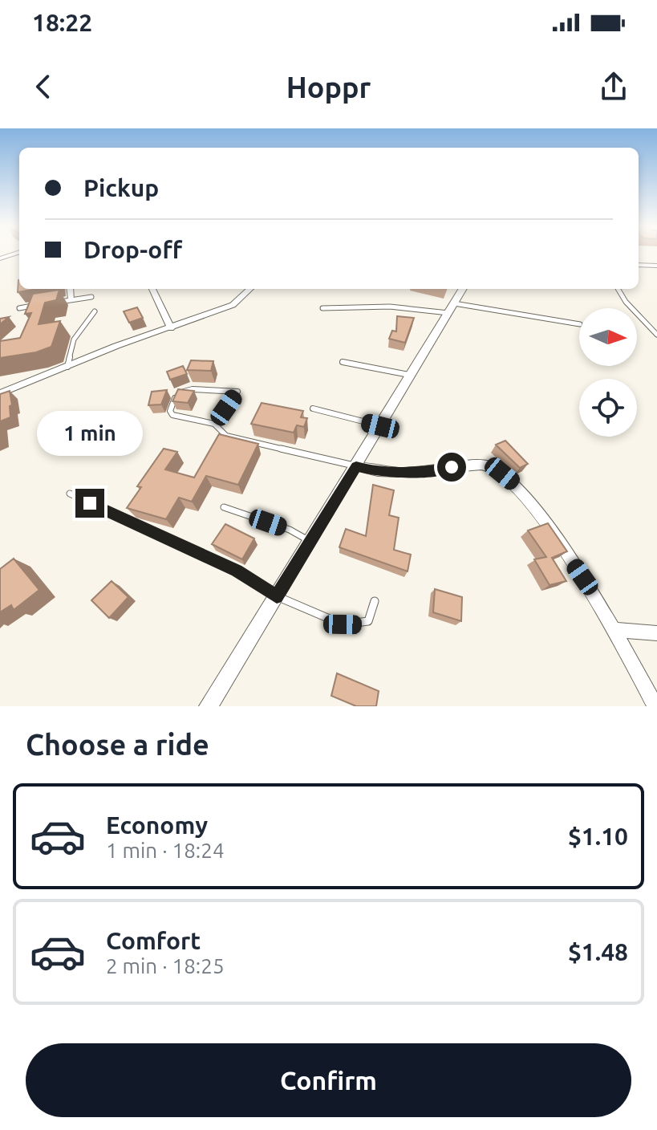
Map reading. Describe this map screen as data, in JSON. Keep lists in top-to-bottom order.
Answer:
{
  "north": "right",
  "page": {
    "status": "18:22",
    "header": "Hoppr",
    "banner": ["Pickup", "Drop-off"],
    "bubble": "1 min",
    "heading": "Choose a ride",
    "list": [
      {
        "name": "Economy",
        "note": "1 min · 18:24",
        "value": "$1.10"
      },
      {
        "name": "Comfort",
        "note": "2 min · 18:25",
        "value": "$1.48"
      }
    ],
    "buttons": "Confirm"
  }
}
